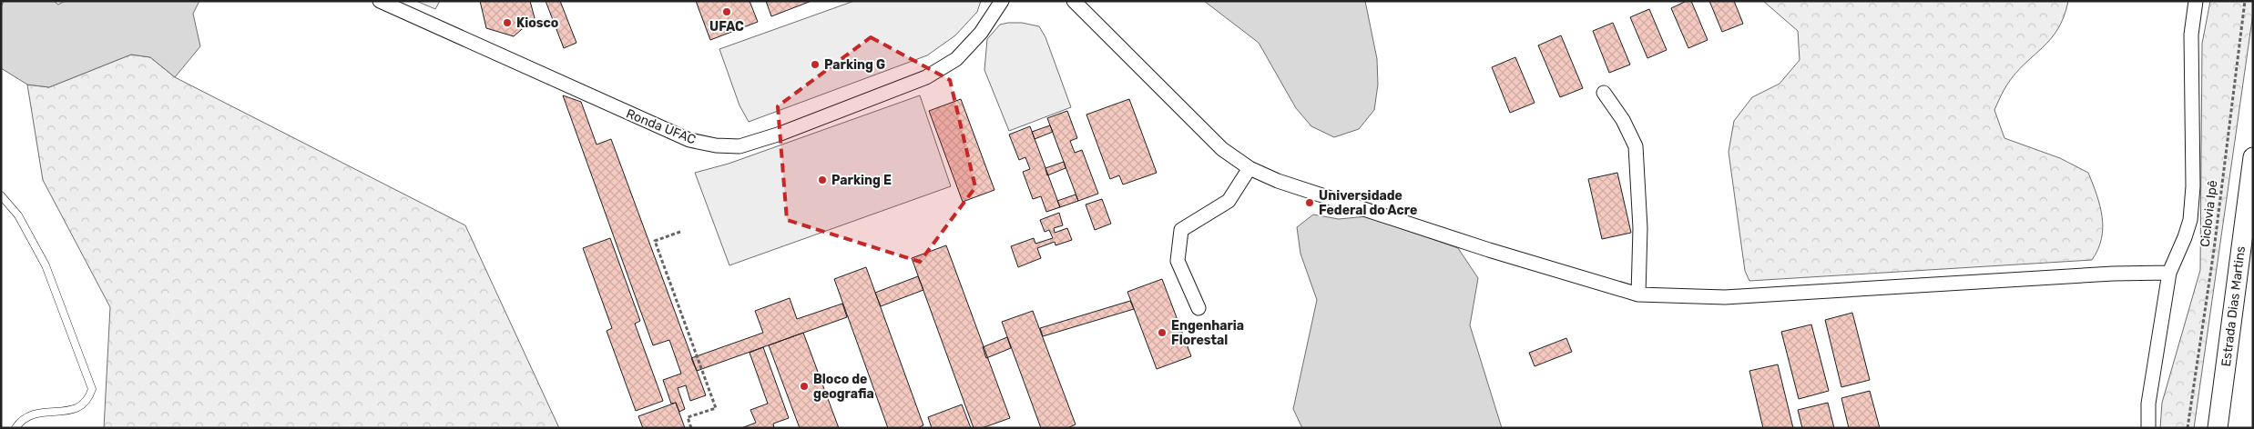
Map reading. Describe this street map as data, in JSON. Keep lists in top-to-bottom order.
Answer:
{
  "streets": {
    "street": ["Ronda UFAC", "Estrada Dias Martins"],
    "path": ["Ciclovia Ipê"]
  },
  "places": [
    "UFAC",
    "Kiosco",
    "Parking G",
    "Parking E",
    "Universidade Federal do Acre",
    "Engenharia Florestal",
    "Bloco de geografia"
  ]
}
